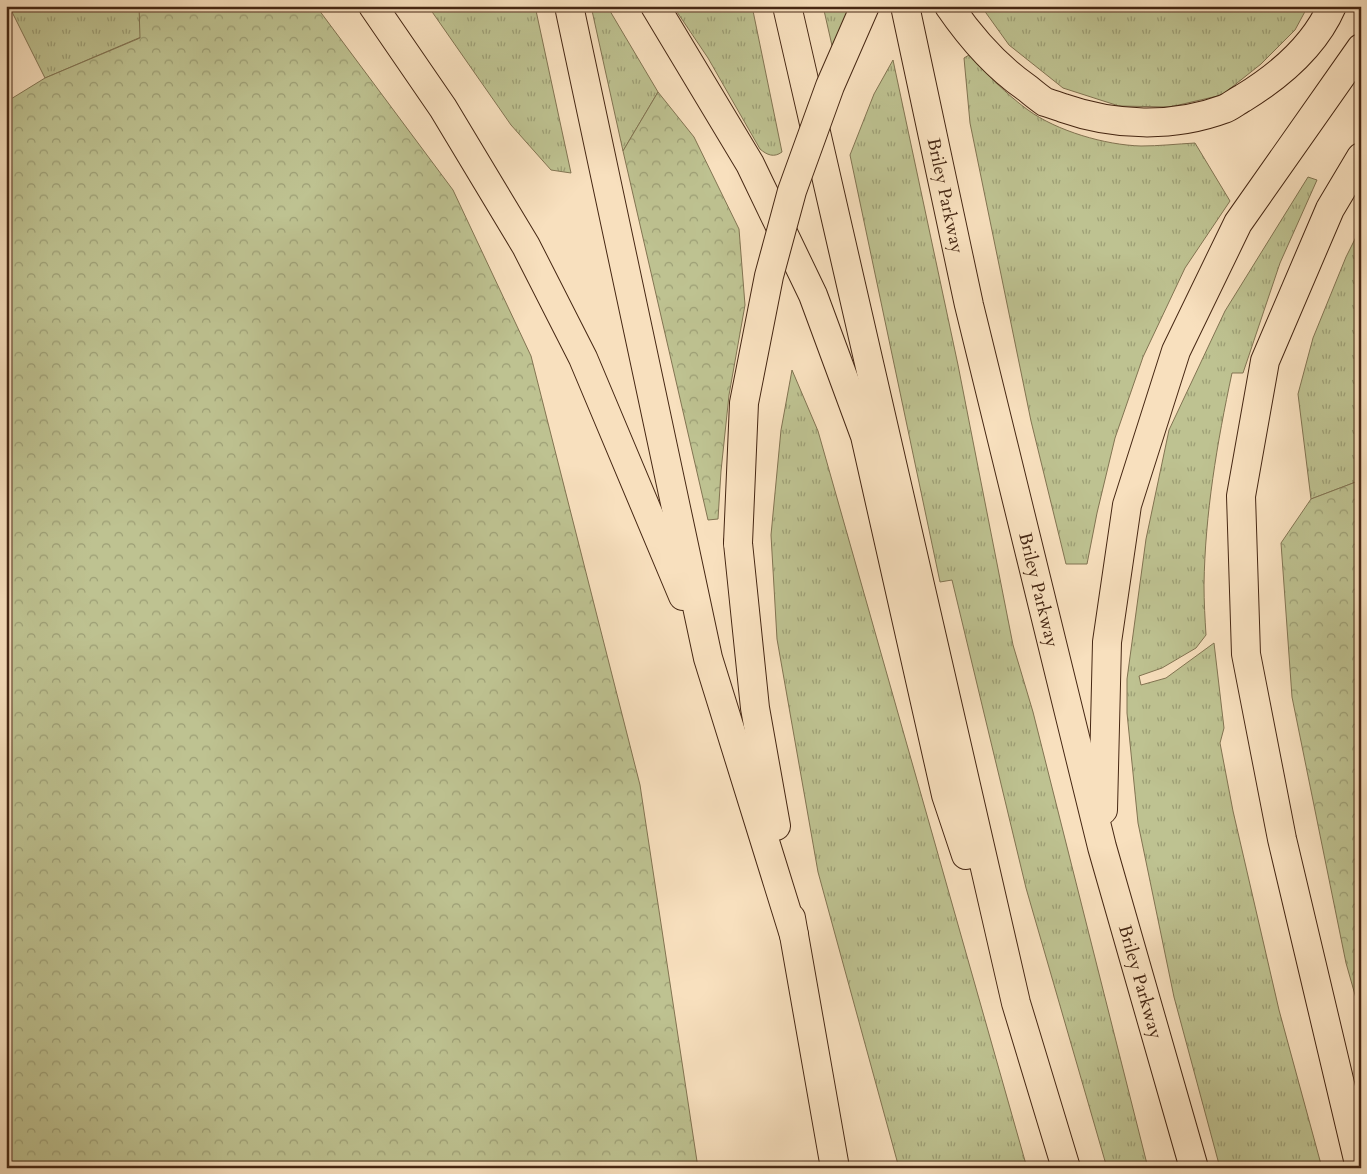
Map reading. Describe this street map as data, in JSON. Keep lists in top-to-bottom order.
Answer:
{
  "streets": {
    "highway": ["Briley Parkway"]
  }
}
